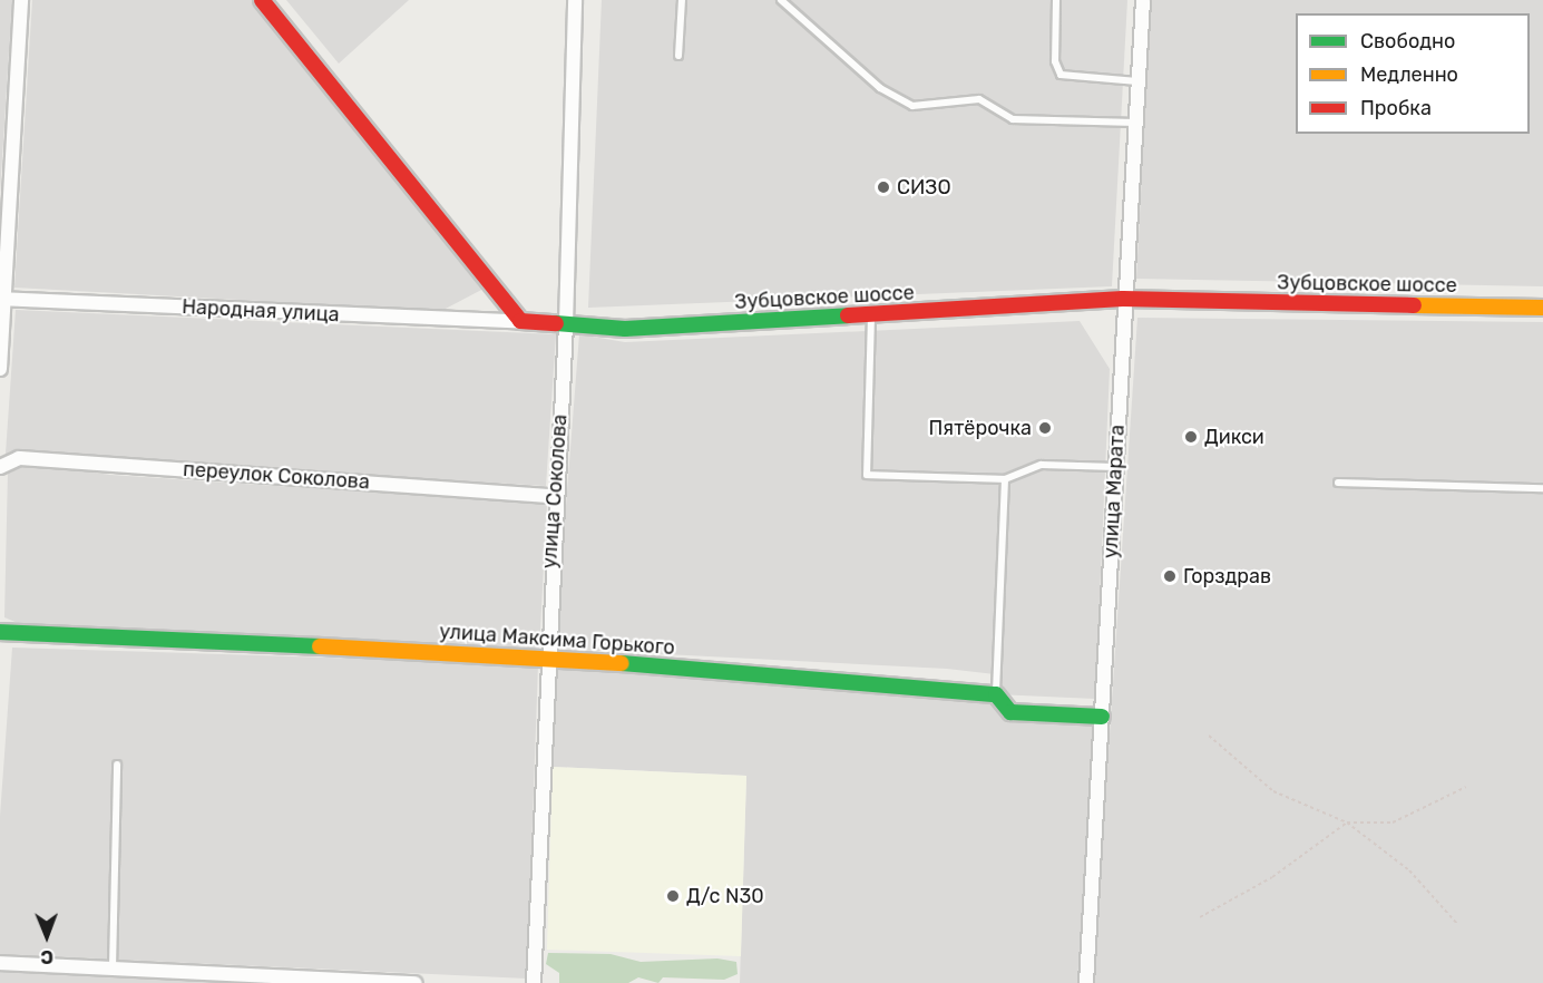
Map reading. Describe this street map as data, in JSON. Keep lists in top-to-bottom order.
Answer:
{
  "streets": {
    "main road": ["Зубцовское шоссе", "улица Максима Горького"],
    "street": [
      "Народная улица",
      "переулок Соколова",
      "улица Соколова",
      "улица Марата"
    ]
  },
  "crossings": [
    ["Зубцовское шоссе", "Народная улица"],
    ["Зубцовское шоссе", "улица Соколова"],
    ["Зубцовское шоссе", "улица Марата"],
    ["переулок Соколова", "улица Соколова"],
    ["улица Соколова", "улица Максима Горького"]
  ],
  "places": [
    "СИЗО",
    "Пятёрочка",
    "Дикси",
    "Горздрав",
    "Д/с N30"
  ],
  "legend": ["Свободно", "Медленно", "Пробка"],
  "north": "bottom"
}
